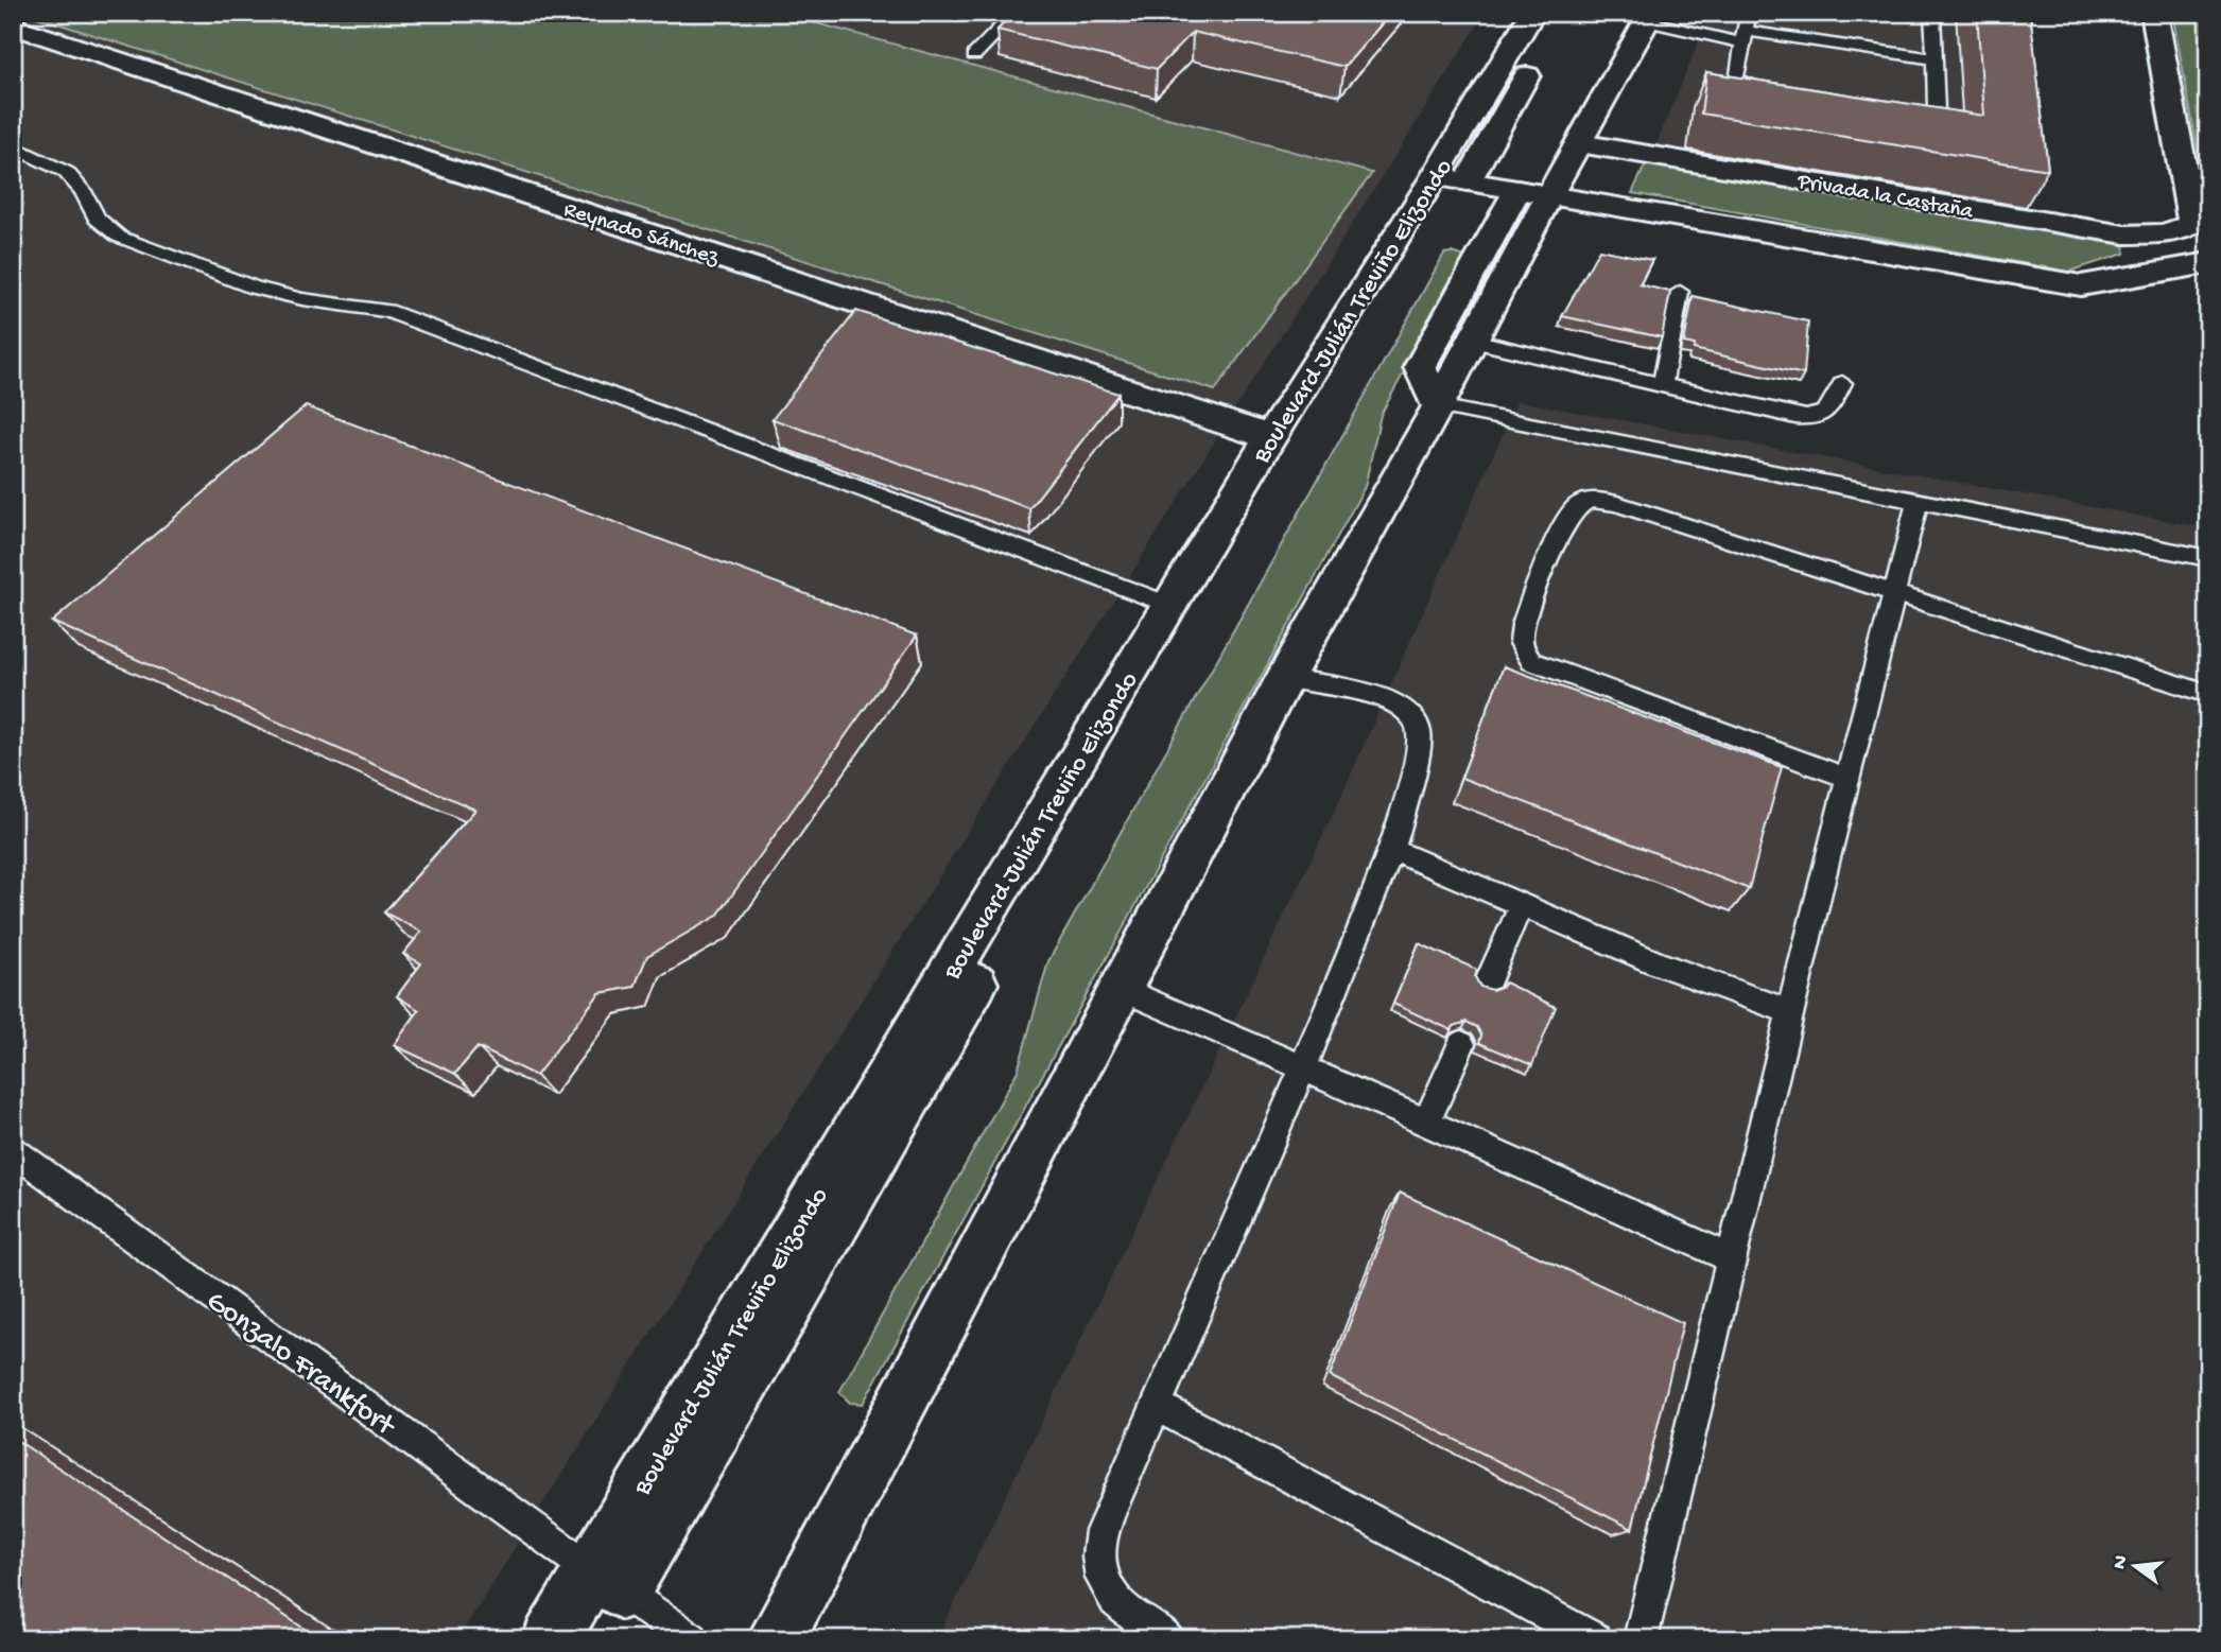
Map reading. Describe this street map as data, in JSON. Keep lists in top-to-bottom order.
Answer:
{
  "streets": {
    "main road": ["Privada la Castaña", "Reynado Sánchez", "Boulevard Julián Treviño Elizondo"],
    "lane": ["Gonzalo Frankfort"]
  },
  "crossings": [
    ["Reynado Sánchez", "Boulevard Julián Treviño Elizondo"],
    ["Boulevard Julián Treviño Elizondo", "Gonzalo Frankfort"]
  ],
  "north": "left"
}
